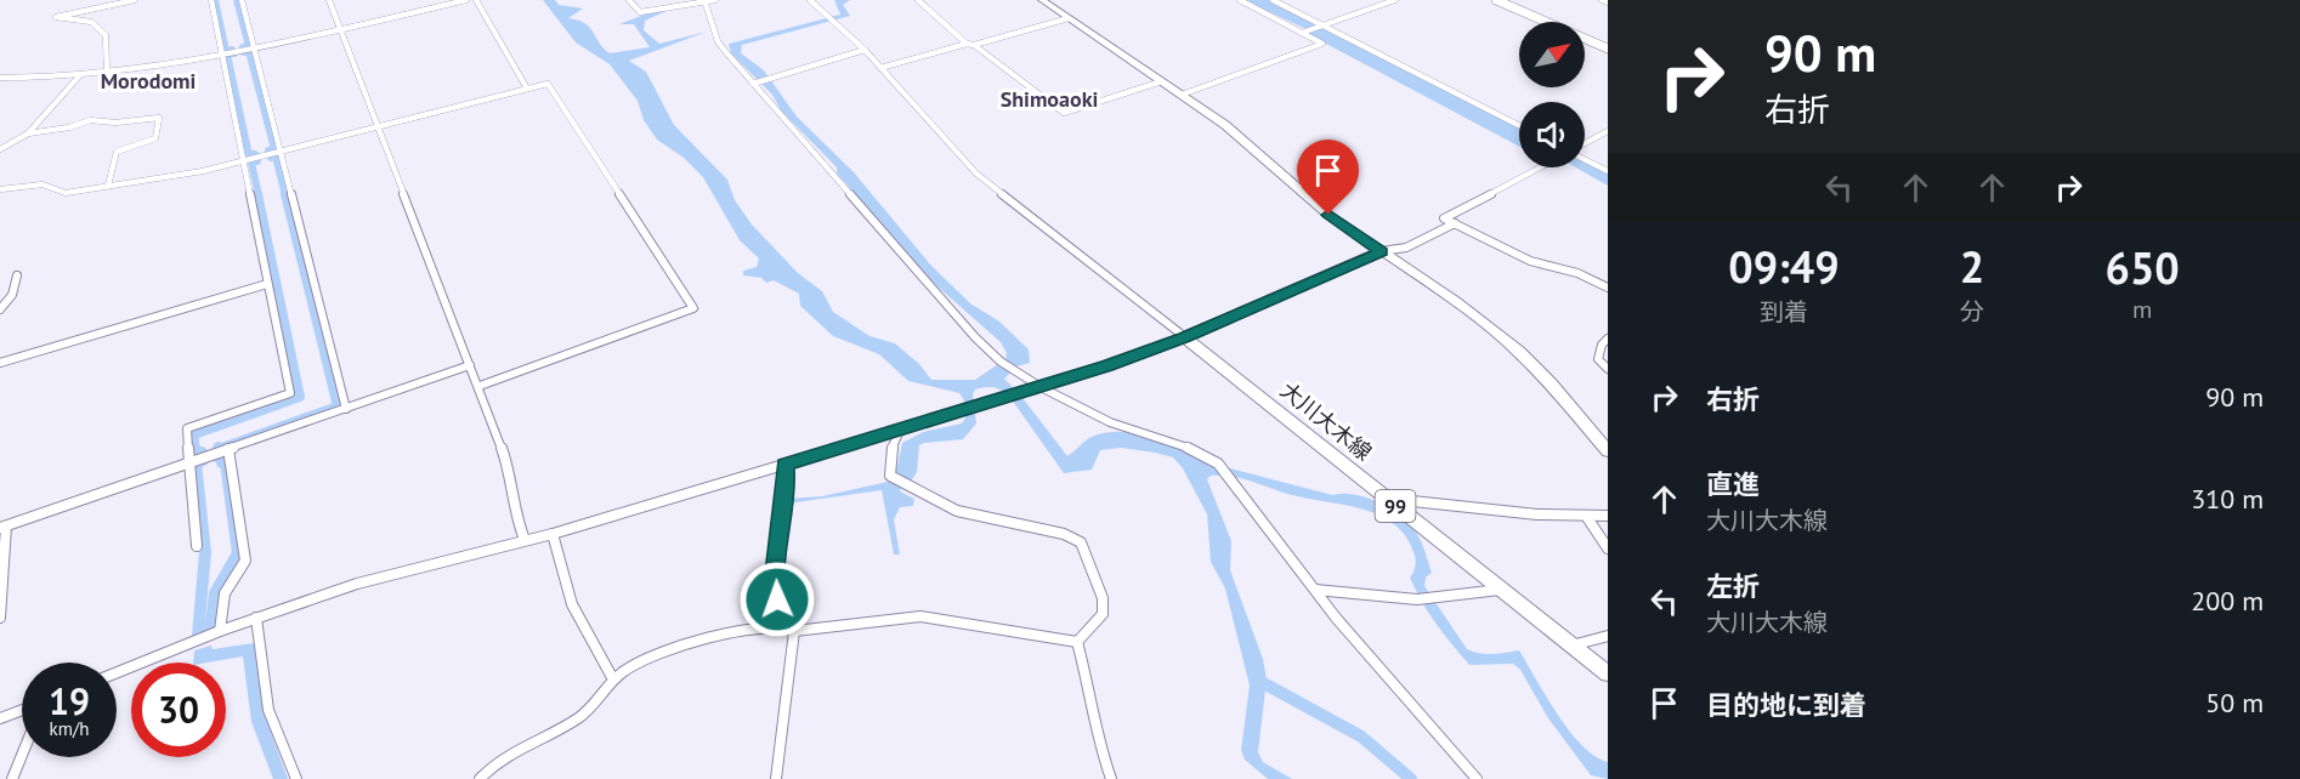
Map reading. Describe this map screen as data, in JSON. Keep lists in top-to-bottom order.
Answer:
{
  "streets": {
    "main road": ["大川大木線", "99"]
  },
  "districts": ["Morodomi", "Shimoaoki"],
  "north": "top right",
  "page": {
    "turn": ["90 m", "右折"],
    "eta": [
      "09:49",
      "到着",
      "2",
      "分",
      "650",
      "m"
    ],
    "list": [
      {
        "name": "右折",
        "value": "90 m"
      },
      {
        "name": "直進",
        "note": "大川大木線",
        "value": "310 m"
      },
      {
        "name": "左折",
        "note": "大川大木線",
        "value": "200 m"
      },
      {
        "name": "目的地に到着",
        "value": "50 m"
      }
    ],
    "speed": "19 km/h",
    "limit": "30"
  }
}
